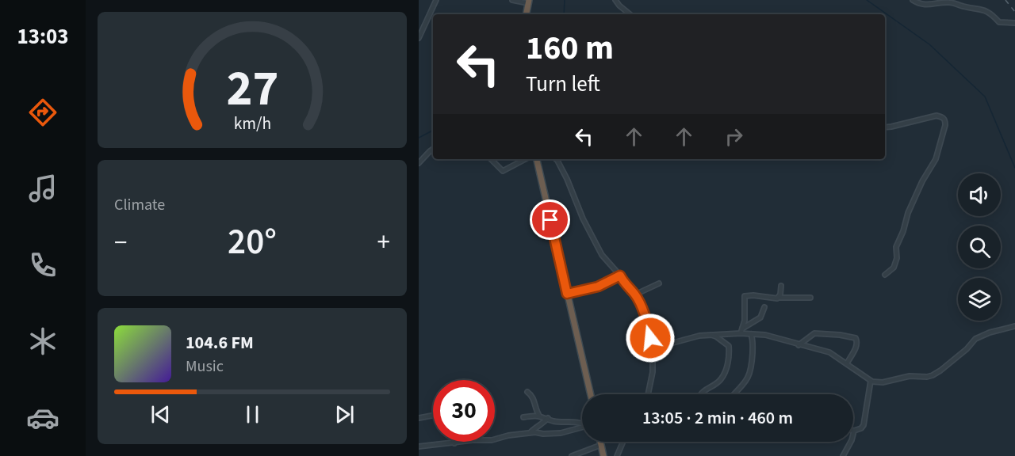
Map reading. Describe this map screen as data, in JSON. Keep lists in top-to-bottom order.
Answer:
{
  "page": {
    "tabs": "13:03",
    "turn": ["160 m", "Turn left"],
    "tile": "Climate",
    "heat": ["−", "20°", "+"],
    "song": ["104.6 FM", "Music"],
    "limit": "30",
    "trip": "13:05 · 2 min · 460 m",
    "gauge": ["27", "km/h"]
  }
}
